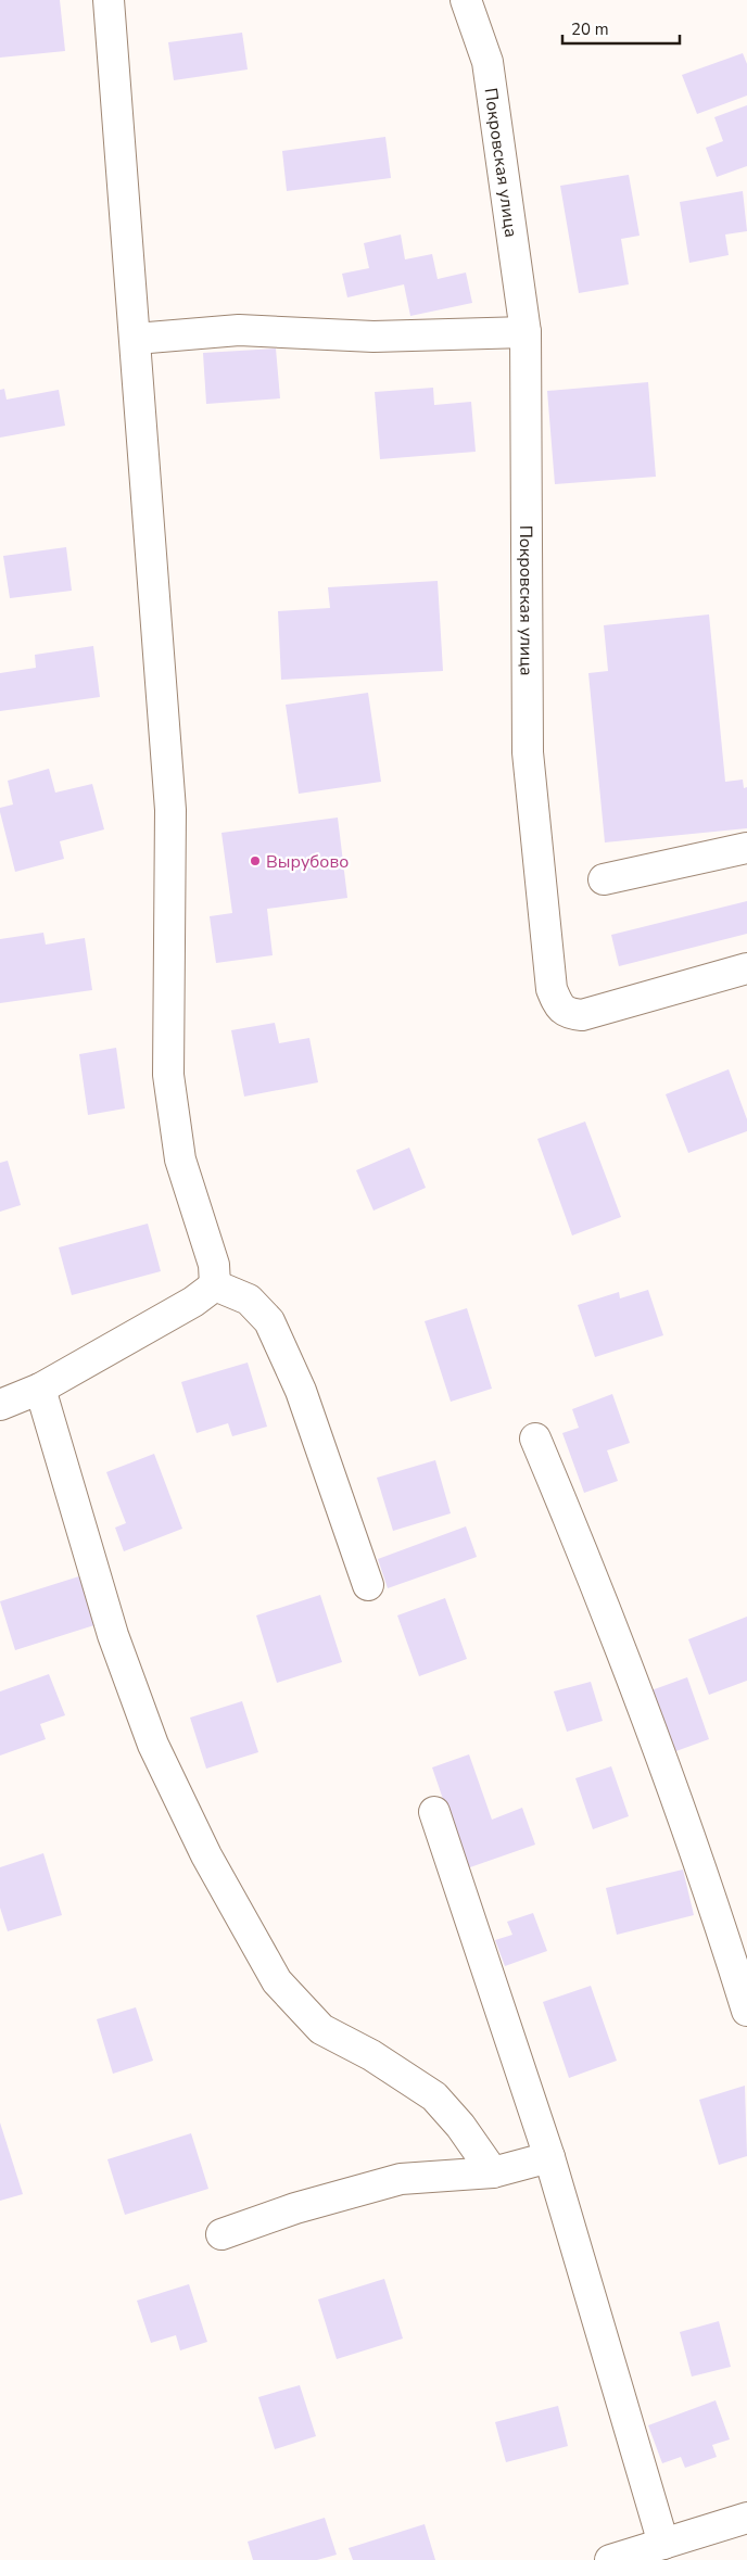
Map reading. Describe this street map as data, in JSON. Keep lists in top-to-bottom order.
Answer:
{
  "streets": {
    "street": ["Покровская улица"]
  },
  "places": ["Вырубово"],
  "scale_bar": "20 m"
}
